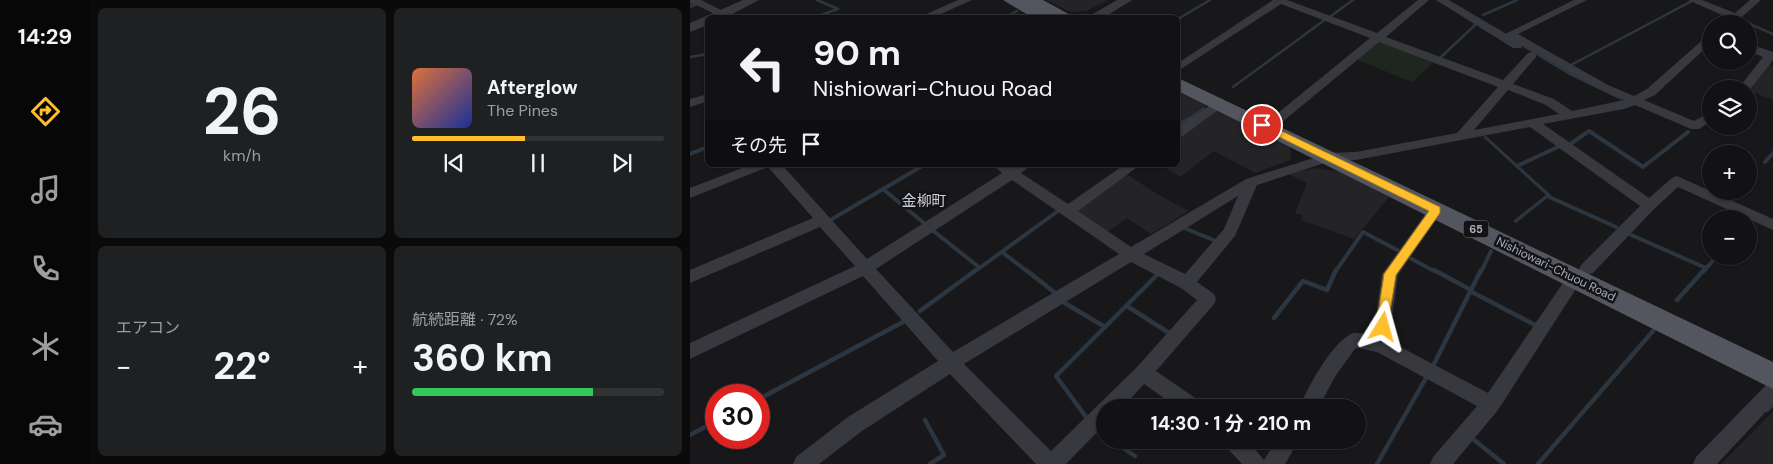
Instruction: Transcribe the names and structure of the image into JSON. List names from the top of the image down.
{
  "streets": {
    "main road": ["65", "Nishiowari-Chuou Road"]
  },
  "districts": ["金柳町"],
  "page": {
    "tabs": "14:29",
    "tile": [
      ["26", "km/h"],
      "エアコン",
      ["航続距離 · 72%", "360 km"]
    ],
    "map_buttons": ["+", "−"],
    "turn": ["90 m", "Nishiowari-Chuou Road"],
    "song": ["Afterglow", "The Pines"],
    "then": "その先",
    "heat": ["−", "22°", "+"],
    "limit": "30",
    "trip": "14:30 · 1 分 · 210 m"
  }
}
